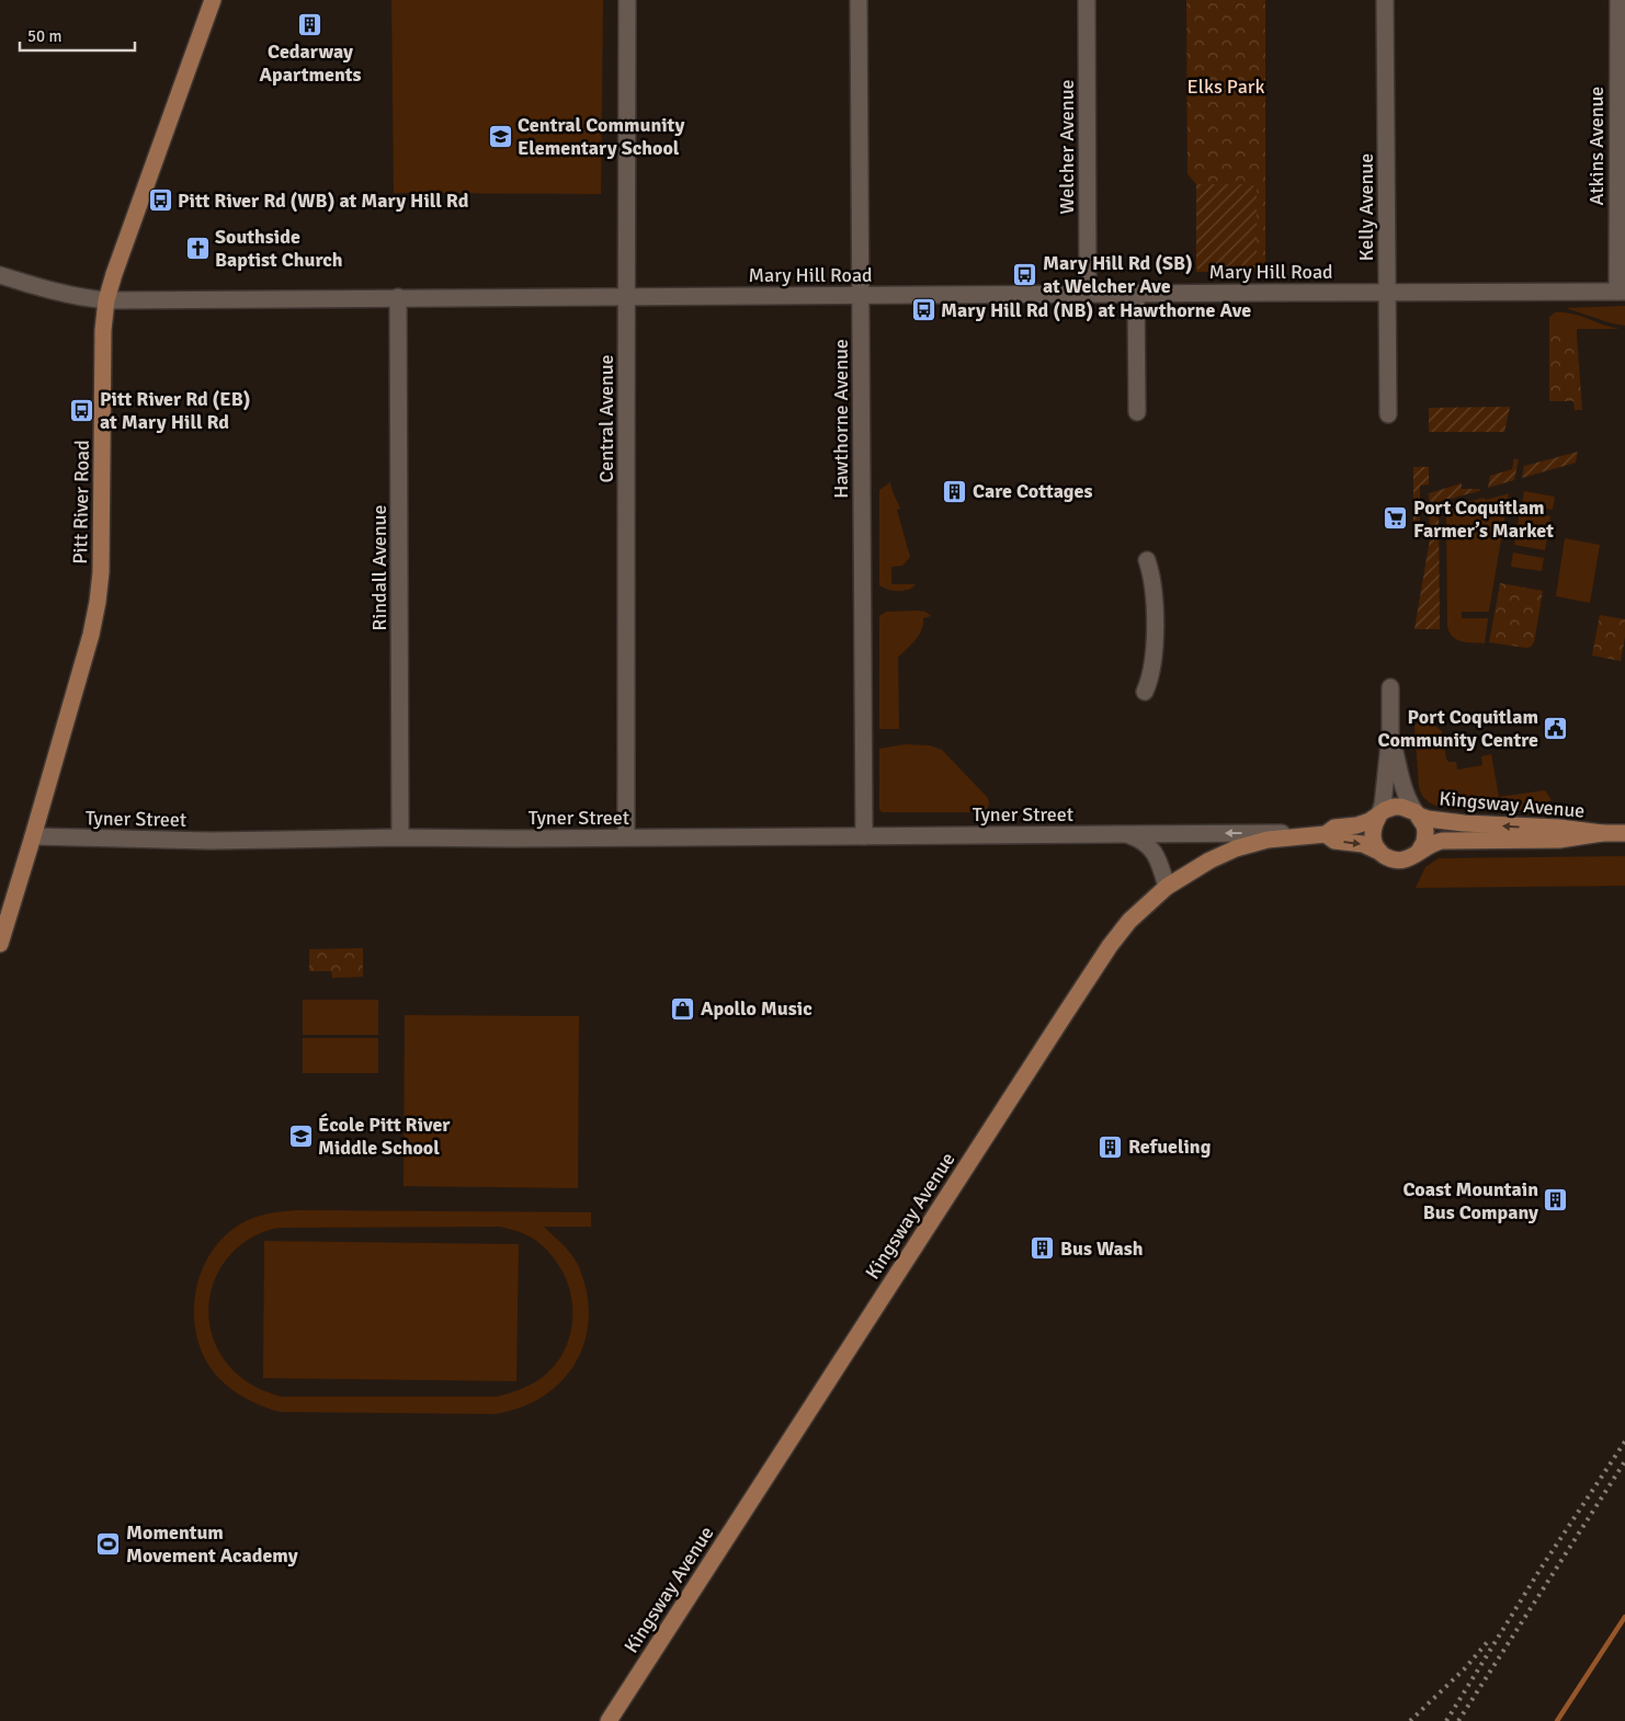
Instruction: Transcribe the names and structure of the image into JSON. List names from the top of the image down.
{
  "streets": {
    "main road": ["Pitt River Road", "Kingsway Avenue"],
    "street": [
      "Atkins Avenue",
      "Welcher Avenue",
      "Kelly Avenue",
      "Mary Hill Road",
      "Central Avenue",
      "Hawthorne Avenue",
      "Rindall Avenue",
      "Tyner Street"
    ]
  },
  "crossings": [
    ["Atkins Avenue", "Mary Hill Road"],
    ["Welcher Avenue", "Mary Hill Road"],
    ["Kelly Avenue", "Mary Hill Road"],
    ["Mary Hill Road", "Central Avenue"],
    ["Mary Hill Road", "Hawthorne Avenue"],
    ["Mary Hill Road", "Pitt River Road"],
    ["Mary Hill Road", "Rindall Avenue"],
    ["Central Avenue", "Tyner Street"],
    ["Hawthorne Avenue", "Tyner Street"],
    ["Pitt River Road", "Tyner Street"],
    ["Rindall Avenue", "Tyner Street"],
    ["Kingsway Avenue", "Tyner Street"]
  ],
  "parks": ["Elks Park"],
  "places": {
    "building": [
      "Cedarway Apartments",
      "Care Cottages",
      "Refueling",
      "Coast Mountain Bus Company",
      "Bus Wash"
    ],
    "school or university": ["Central Community Elementary School", "École Pitt River Middle School"],
    "bus stop": [
      "Pitt River Rd (WB) at Mary Hill Rd",
      "Mary Hill Rd (SB) at Welcher Ave",
      "Mary Hill Rd (NB) at Hawthorne Ave",
      "Pitt River Rd (EB) at Mary Hill Rd"
    ],
    "church": ["Southside Baptist Church"],
    "supermarket": ["Port Coquitlam Farmer’s Market"],
    "public building": ["Port Coquitlam Community Centre"],
    "shop": ["Apollo Music"],
    "sports": ["Momentum Movement Academy"]
  },
  "scale_bar": "50 m"
}
